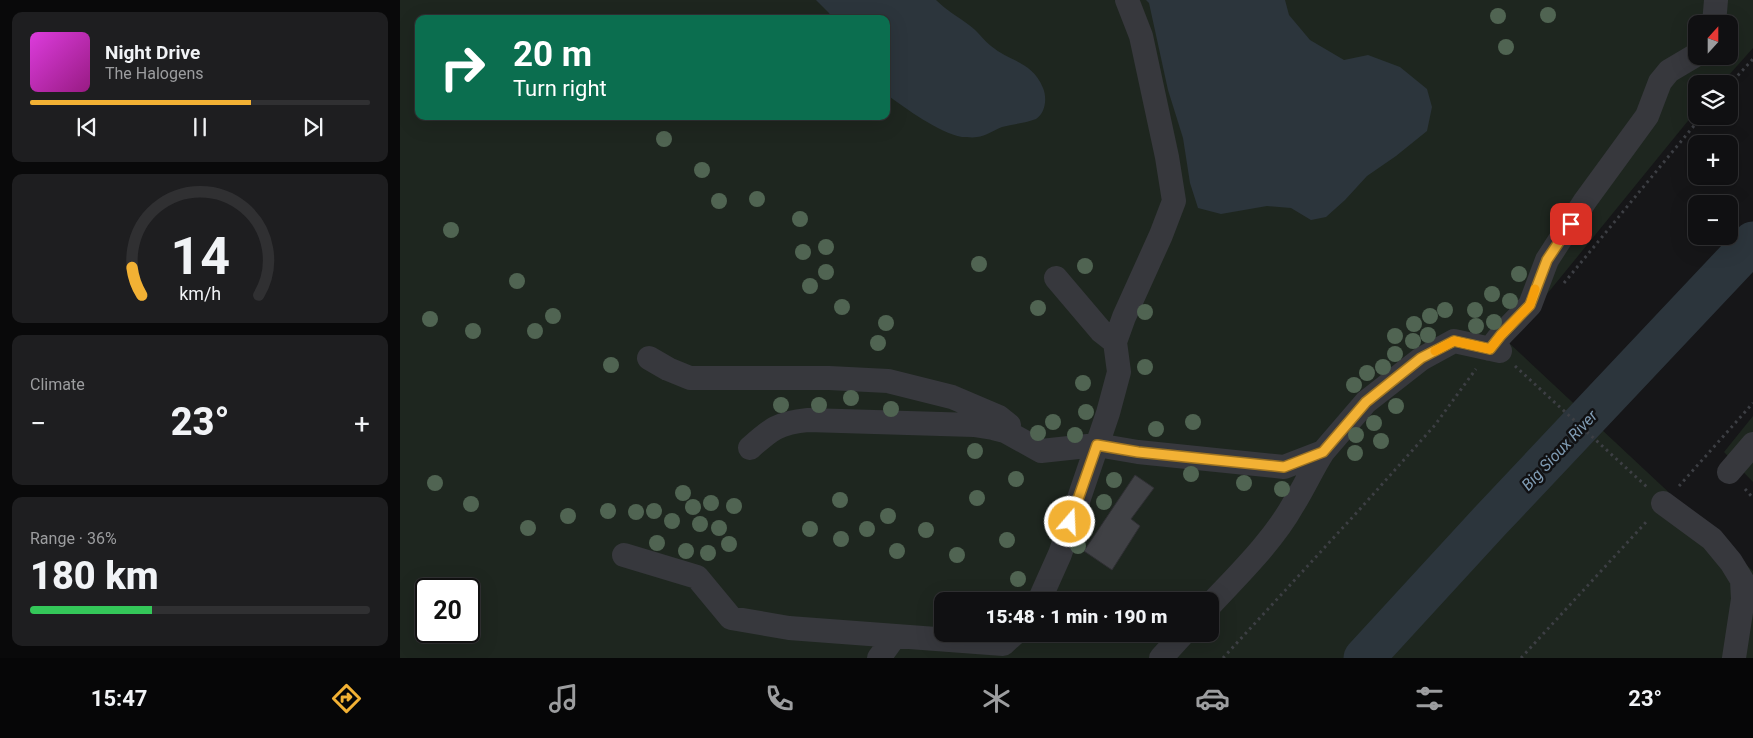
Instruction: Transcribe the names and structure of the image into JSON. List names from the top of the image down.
{
  "water": ["Big Sioux River"],
  "north": "top",
  "page": {
    "map_buttons": ["+", "−"],
    "turn": ["20 m", "Turn right"],
    "song": ["Night Drive", "The Halogens"],
    "tile": [
      "Climate",
      ["Range · 36%", "180 km"]
    ],
    "heat": ["−", "23°", "+"],
    "limit": "20",
    "trip": "15:48 · 1 min · 190 m",
    "tabs": ["15:47", "23°"],
    "gauge": ["14", "km/h"]
  }
}
